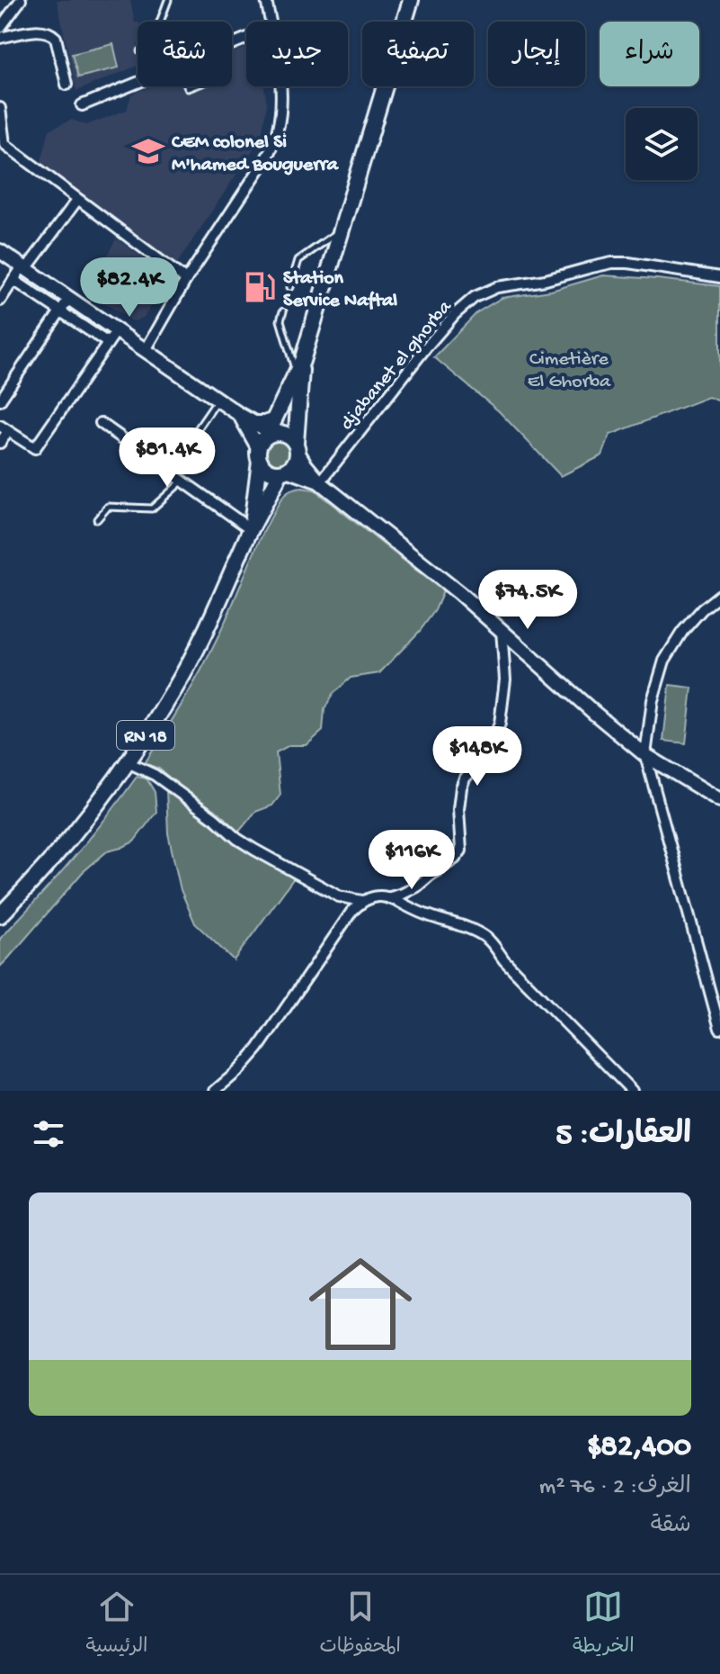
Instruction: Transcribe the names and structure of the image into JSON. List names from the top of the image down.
{
  "streets": {
    "main road": ["RN 18"],
    "street": ["djabanet el ghorba"]
  },
  "parks": ["Cimetière El Ghorba"],
  "places": {
    "school or university": ["CEM colonel Si M'hamed Bouguerra"],
    "fuel station": ["Station Service Naftal"]
  },
  "page": {
    "chip": [
      "شراء",
      "إيجار",
      "تصفية",
      "جديد",
      "شقة"
    ],
    "price": [
      "$82.4K",
      "$81.4K",
      "$74.5K",
      "$148K",
      "$116K"
    ],
    "heading": "العقارات: 5",
    "list": [
      {
        "name": "$82,400",
        "note": "الغرف: 2 · 76 m² · شقة"
      }
    ],
    "tabs": ["الخريطة", "المحفوظات", "الرئيسية"]
  }
}
